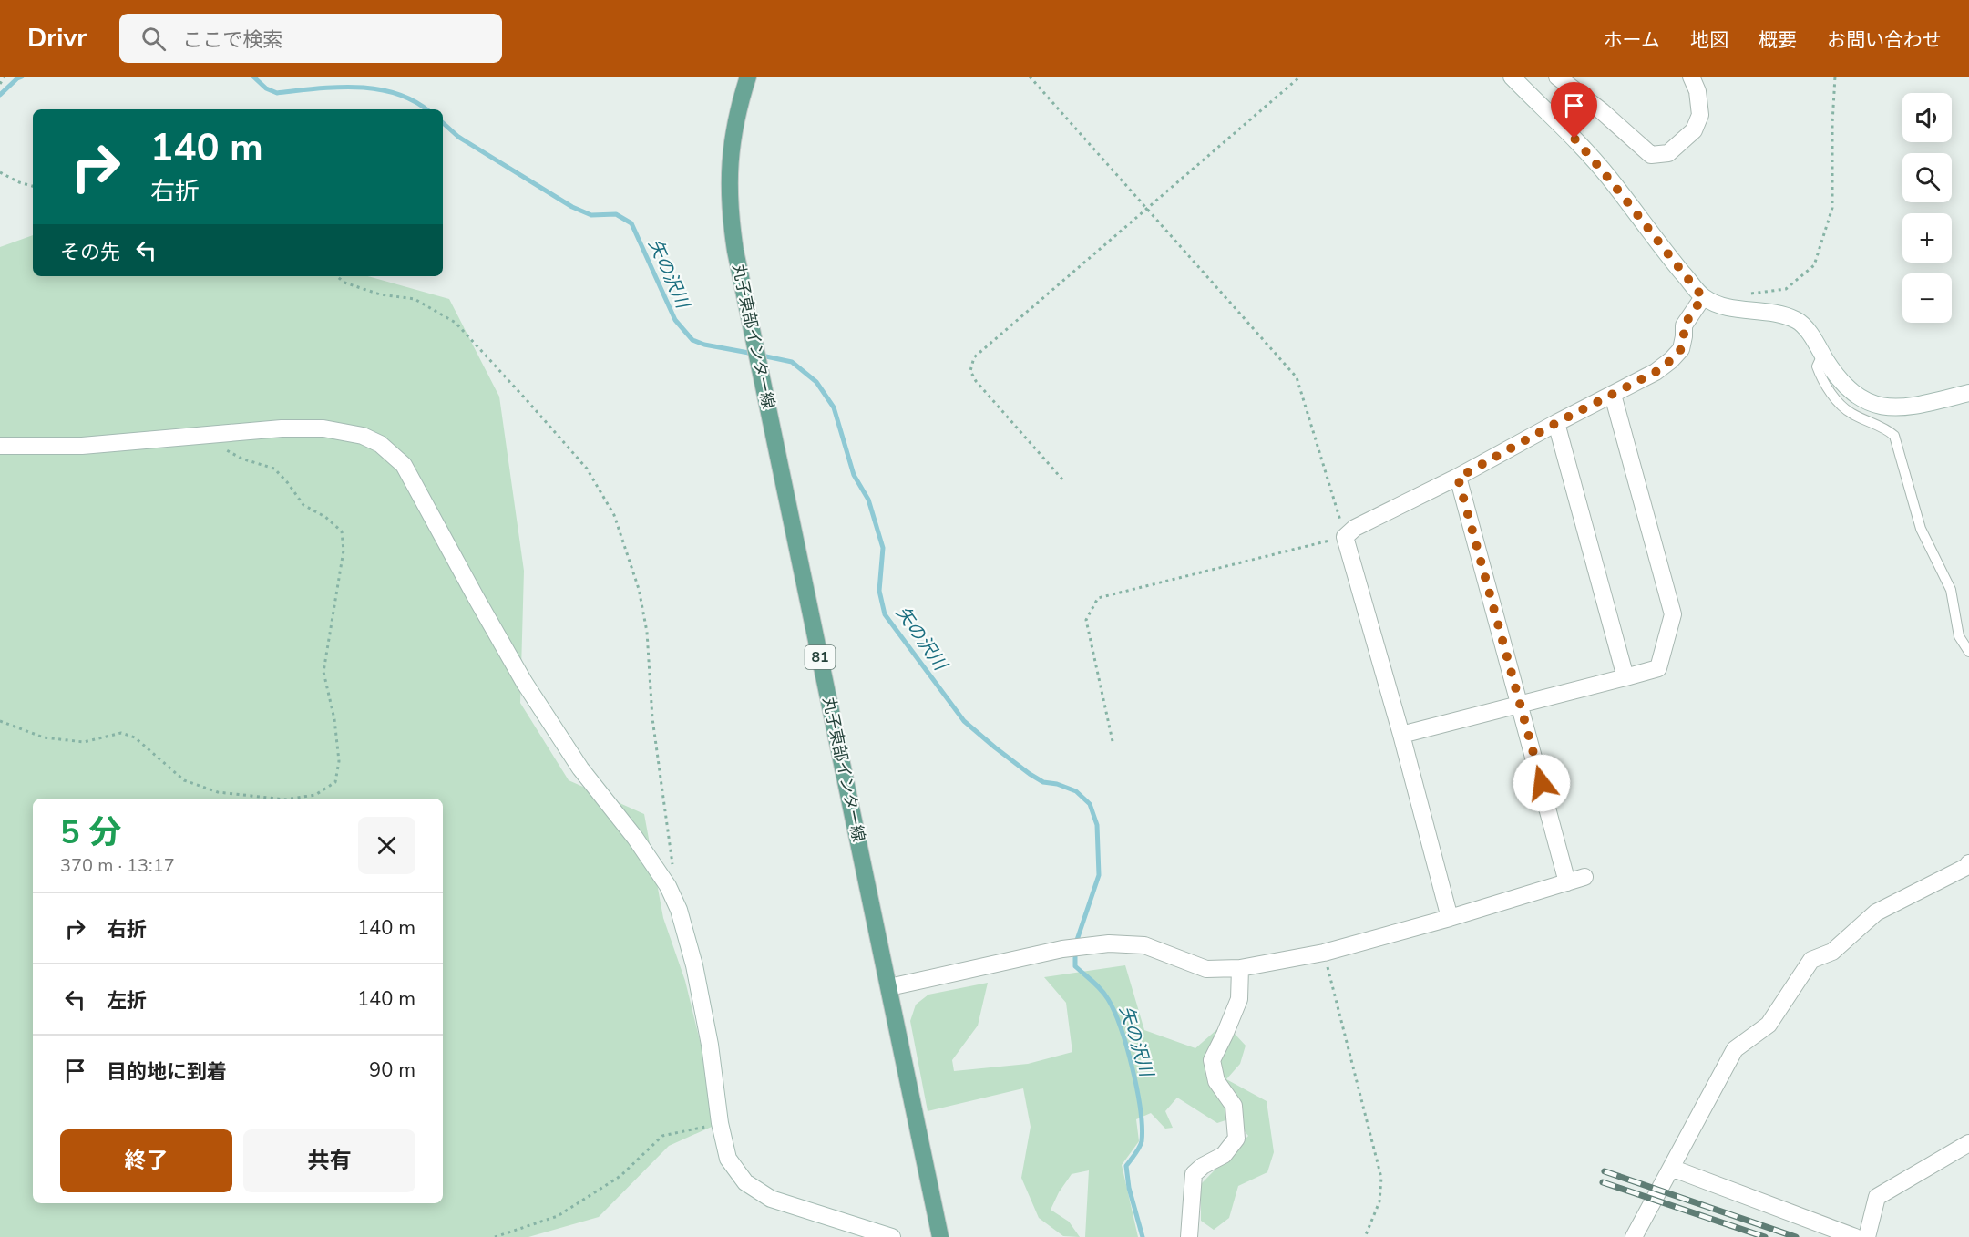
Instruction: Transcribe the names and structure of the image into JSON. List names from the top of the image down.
{
  "streets": {
    "main road": ["丸子東部インター線", "81"]
  },
  "water": ["矢の沢川"],
  "page": {
    "header": "Drivr",
    "search": "ここで検索",
    "nav": [
      "ホーム",
      "地図",
      "概要",
      "お問い合わせ"
    ],
    "map_buttons": ["+", "−"],
    "turn": ["140 m", "右折"],
    "then": "その先",
    "heading": ["5 分", "370 m · 13:17"],
    "list": [
      {
        "name": "右折",
        "value": "140 m"
      },
      {
        "name": "左折",
        "value": "140 m"
      },
      {
        "name": "目的地に到着",
        "value": "90 m"
      }
    ],
    "buttons": ["終了", "共有"]
  }
}
